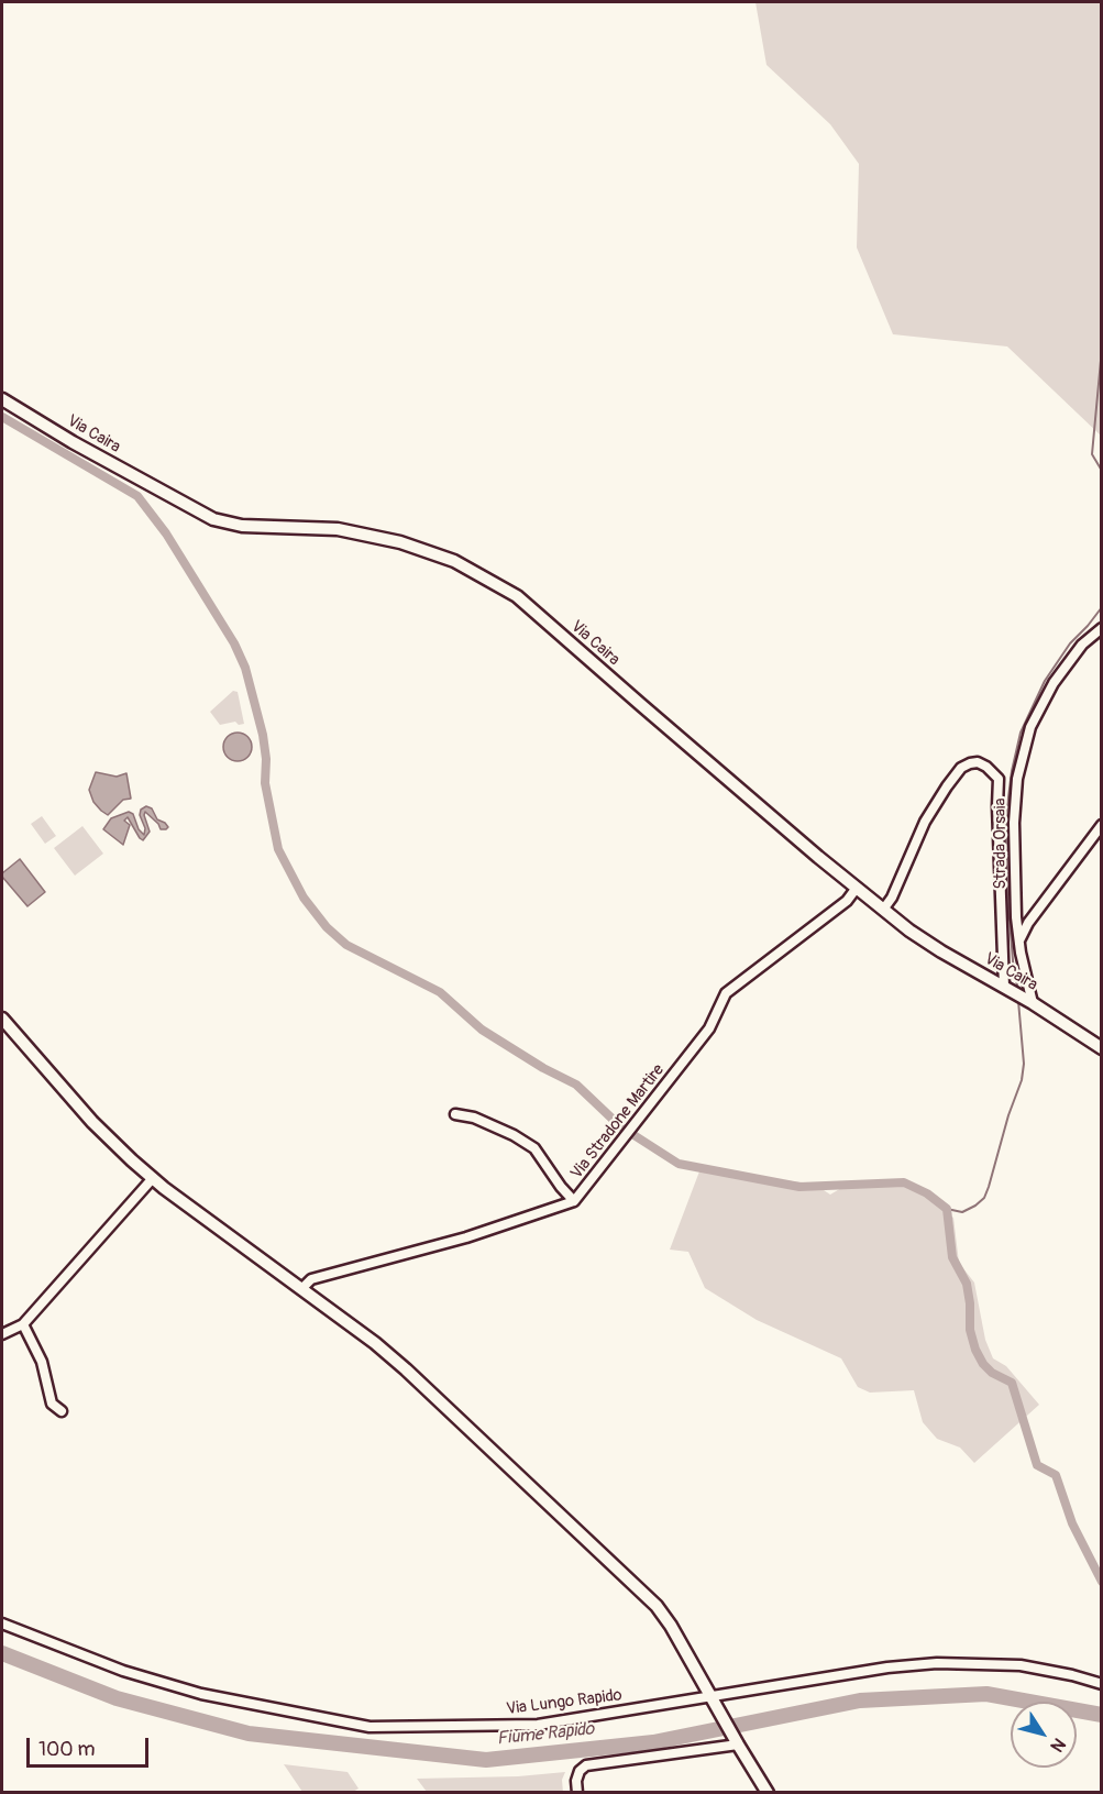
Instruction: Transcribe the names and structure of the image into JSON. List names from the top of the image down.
{
  "streets": {
    "street": [
      "Via Caira",
      "Strada Orsaia",
      "Via Stradone Martire",
      "Via Lungo Rapido"
    ]
  },
  "crossings": [
    ["Via Caira", "Strada Orsaia"],
    ["Via Caira", "Via Stradone Martire"]
  ],
  "water": ["Fiume Rapido"],
  "scale_bar": "100 m",
  "north": "bottom right"
}
